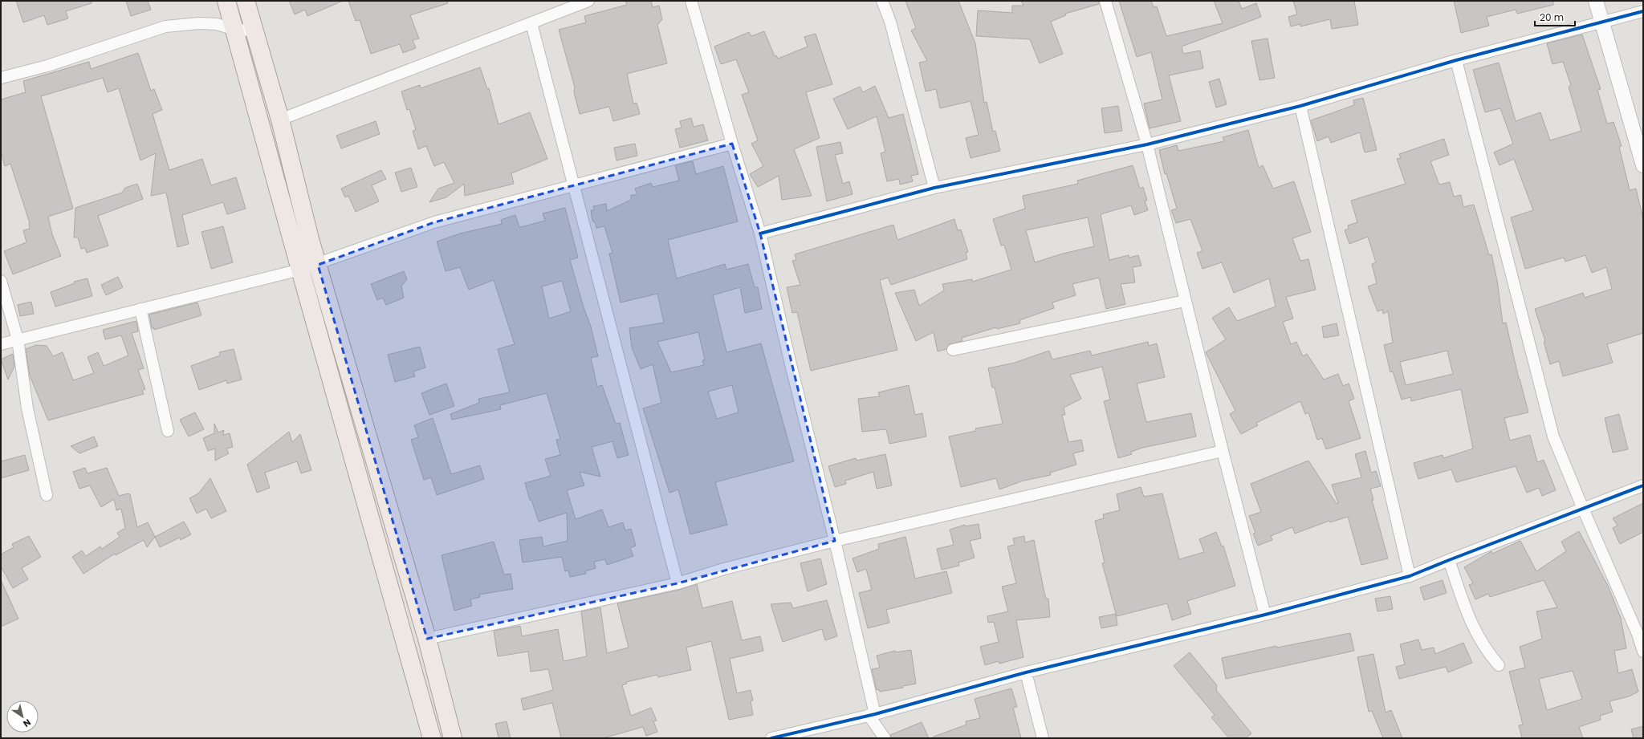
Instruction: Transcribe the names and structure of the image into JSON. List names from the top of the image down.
{
  "scale_bar": "20 m",
  "north": "bottom right"
}
